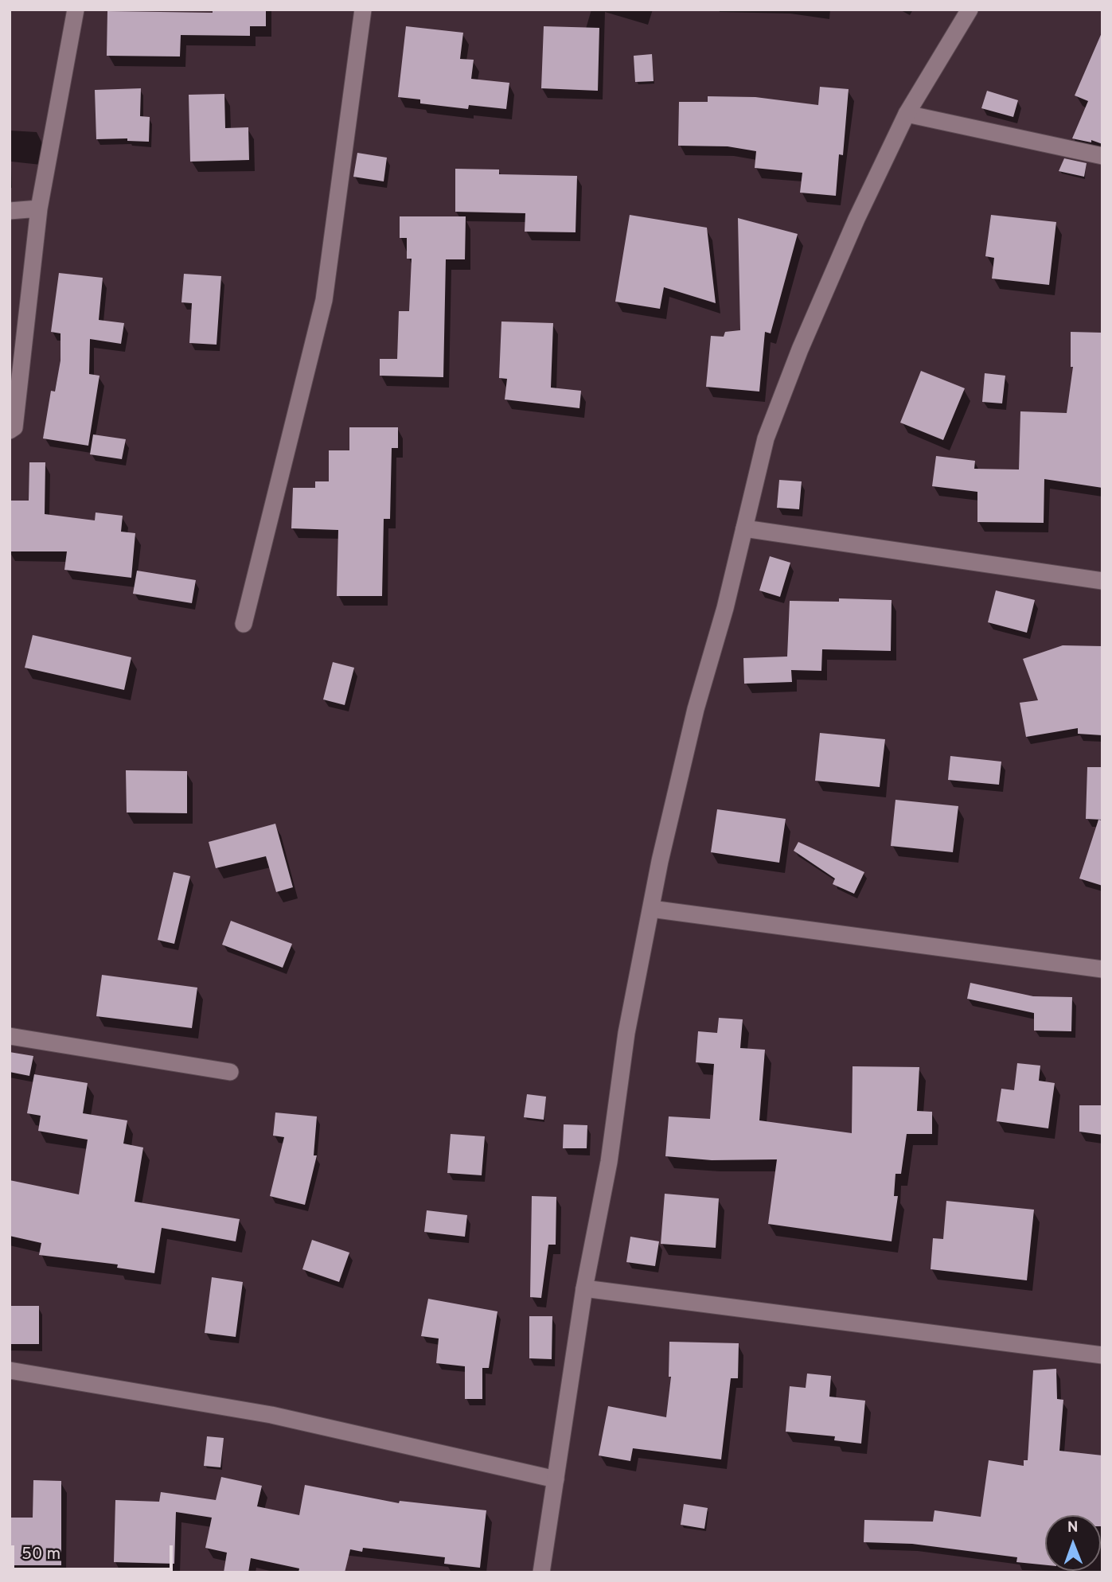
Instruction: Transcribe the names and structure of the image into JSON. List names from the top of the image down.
{
  "scale_bar": "50 m",
  "north": "top"
}
